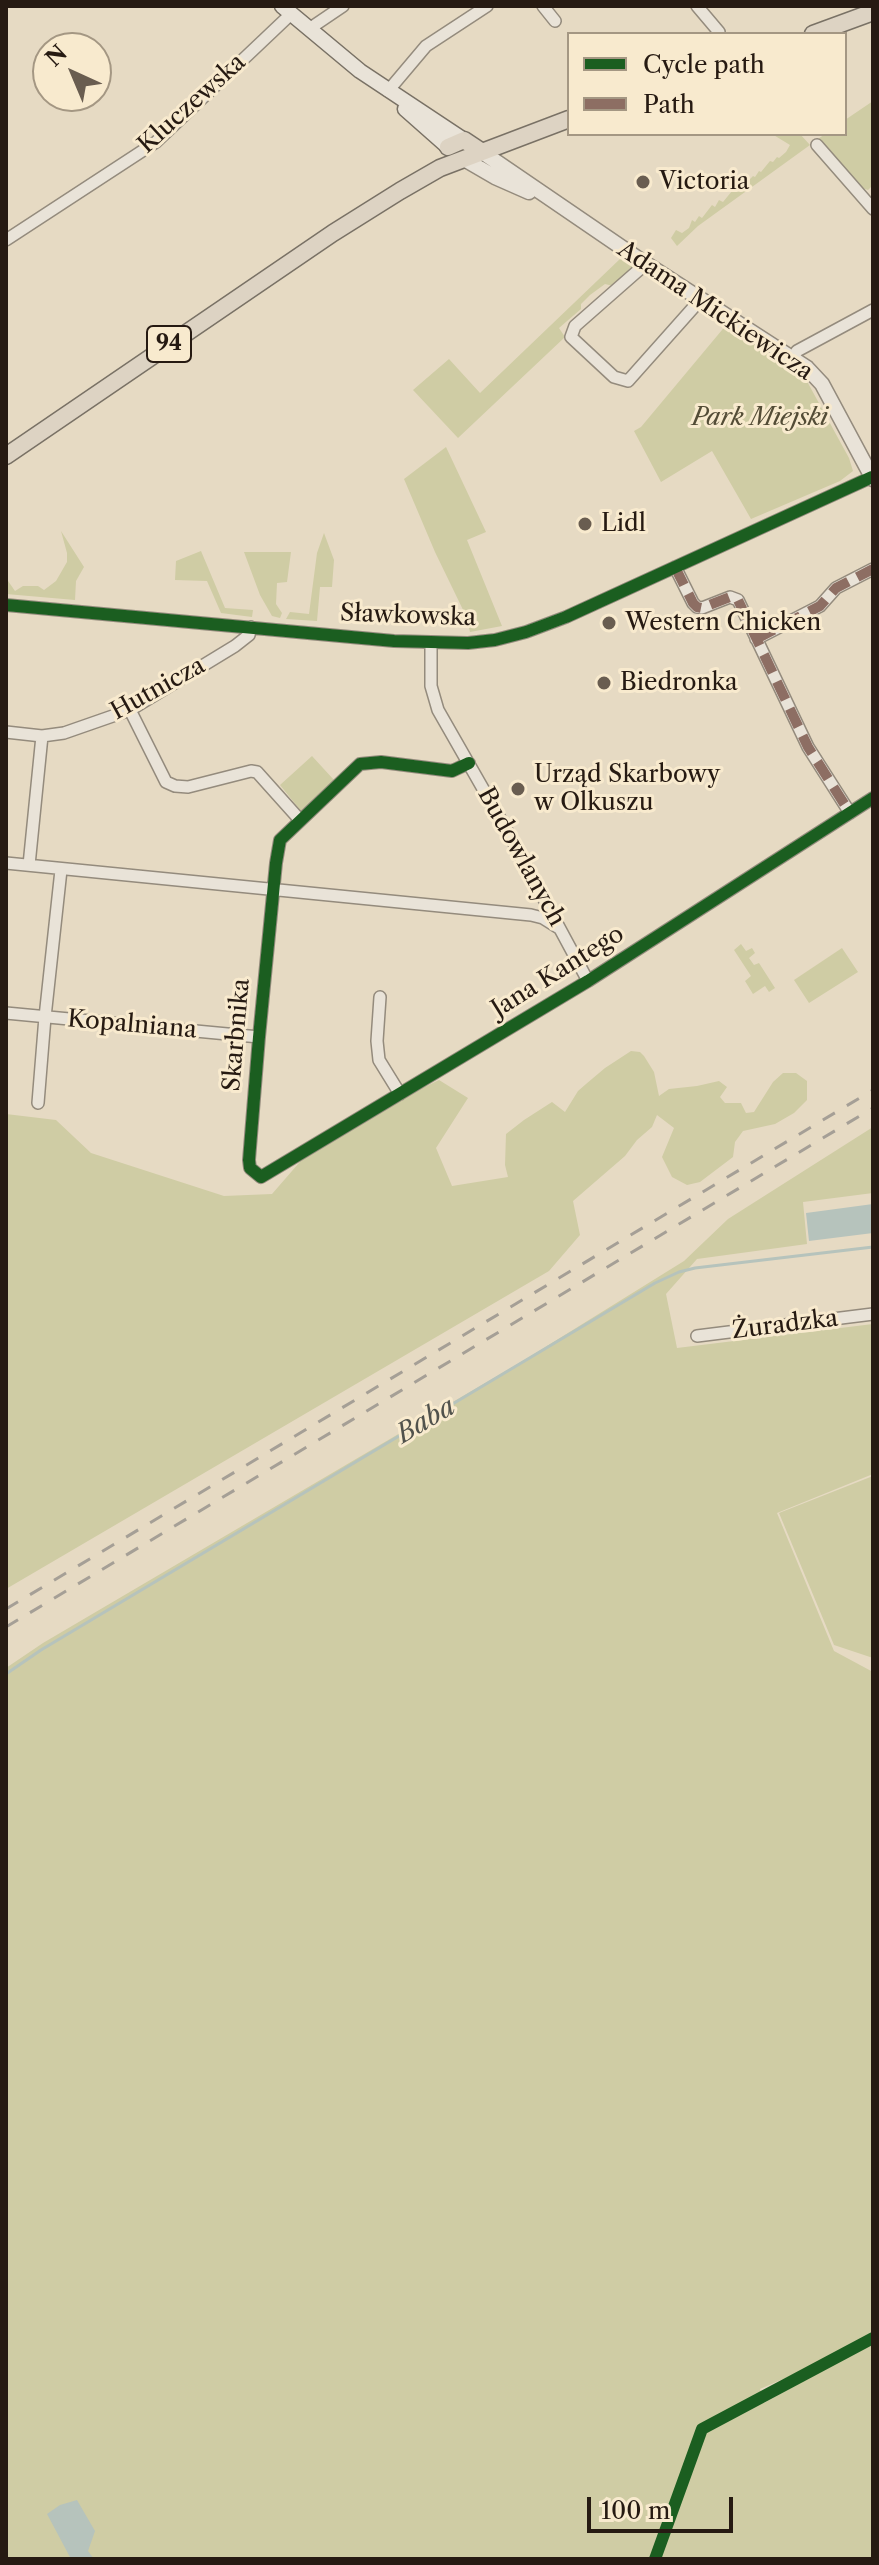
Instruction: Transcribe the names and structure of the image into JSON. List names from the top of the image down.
{
  "streets": {
    "main road": ["94"],
    "street": [
      "Kluczewska",
      "Adama Mickiewicza",
      "Sławkowska",
      "Hutnicza",
      "Budowlanych",
      "Jana Kantego",
      "Kopalniana",
      "Skarbnika",
      "Żuradzka"
    ]
  },
  "crossings": [
    ["Adama Mickiewicza", "94"],
    ["Adama Mickiewicza", "Sławkowska"],
    ["Sławkowska", "Hutnicza"],
    ["Sławkowska", "Budowlanych"],
    ["Budowlanych", "Jana Kantego"],
    ["Budowlanych", "Skarbnika"],
    ["Jana Kantego", "Skarbnika"],
    ["Kopalniana", "Skarbnika"]
  ],
  "water": ["Baba"],
  "parks": ["Park Miejski"],
  "places": [
    "Victoria",
    "Lidl",
    "Western Chicken",
    "Biedronka",
    "Urząd Skarbowy w Olkuszu"
  ],
  "legend": ["Cycle path", "Path"],
  "scale_bar": "100 m",
  "north": "top left"
}
